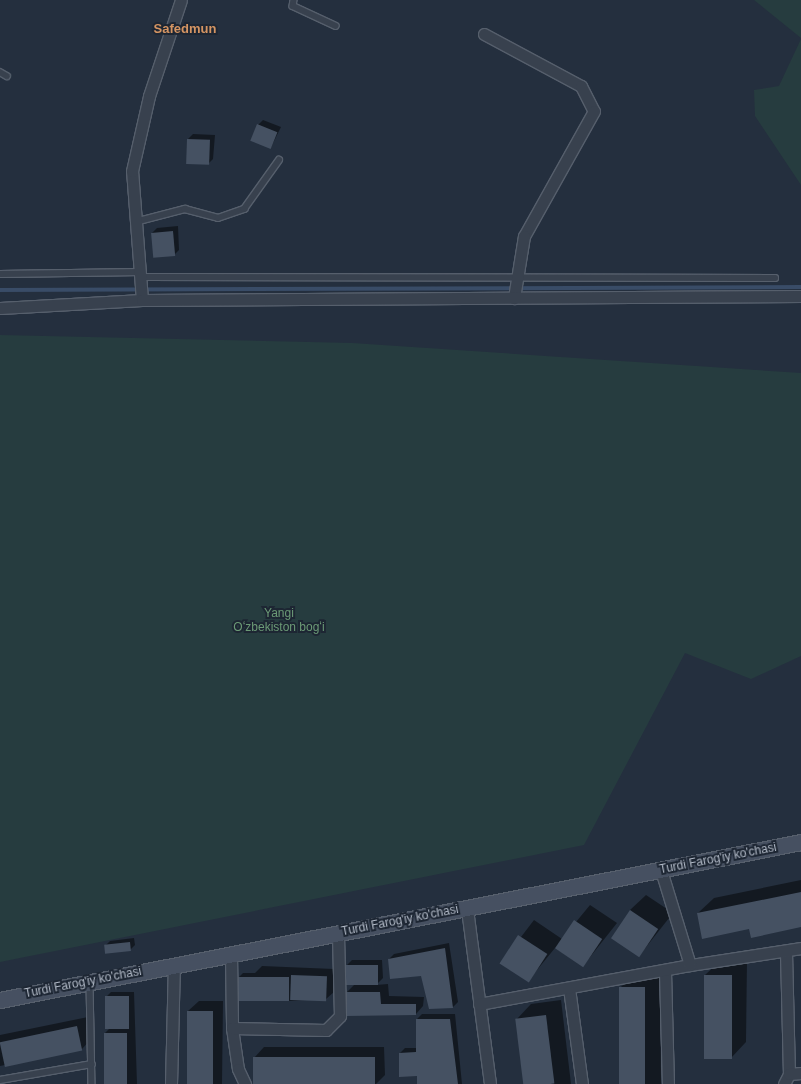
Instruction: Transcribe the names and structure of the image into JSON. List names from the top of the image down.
{
  "streets": {
    "main road": ["Turdi Farog'iy ko'chasi"]
  },
  "districts": ["Safedmun"],
  "parks": ["Yangi Oʻzbekiston bogʻi"]
}
